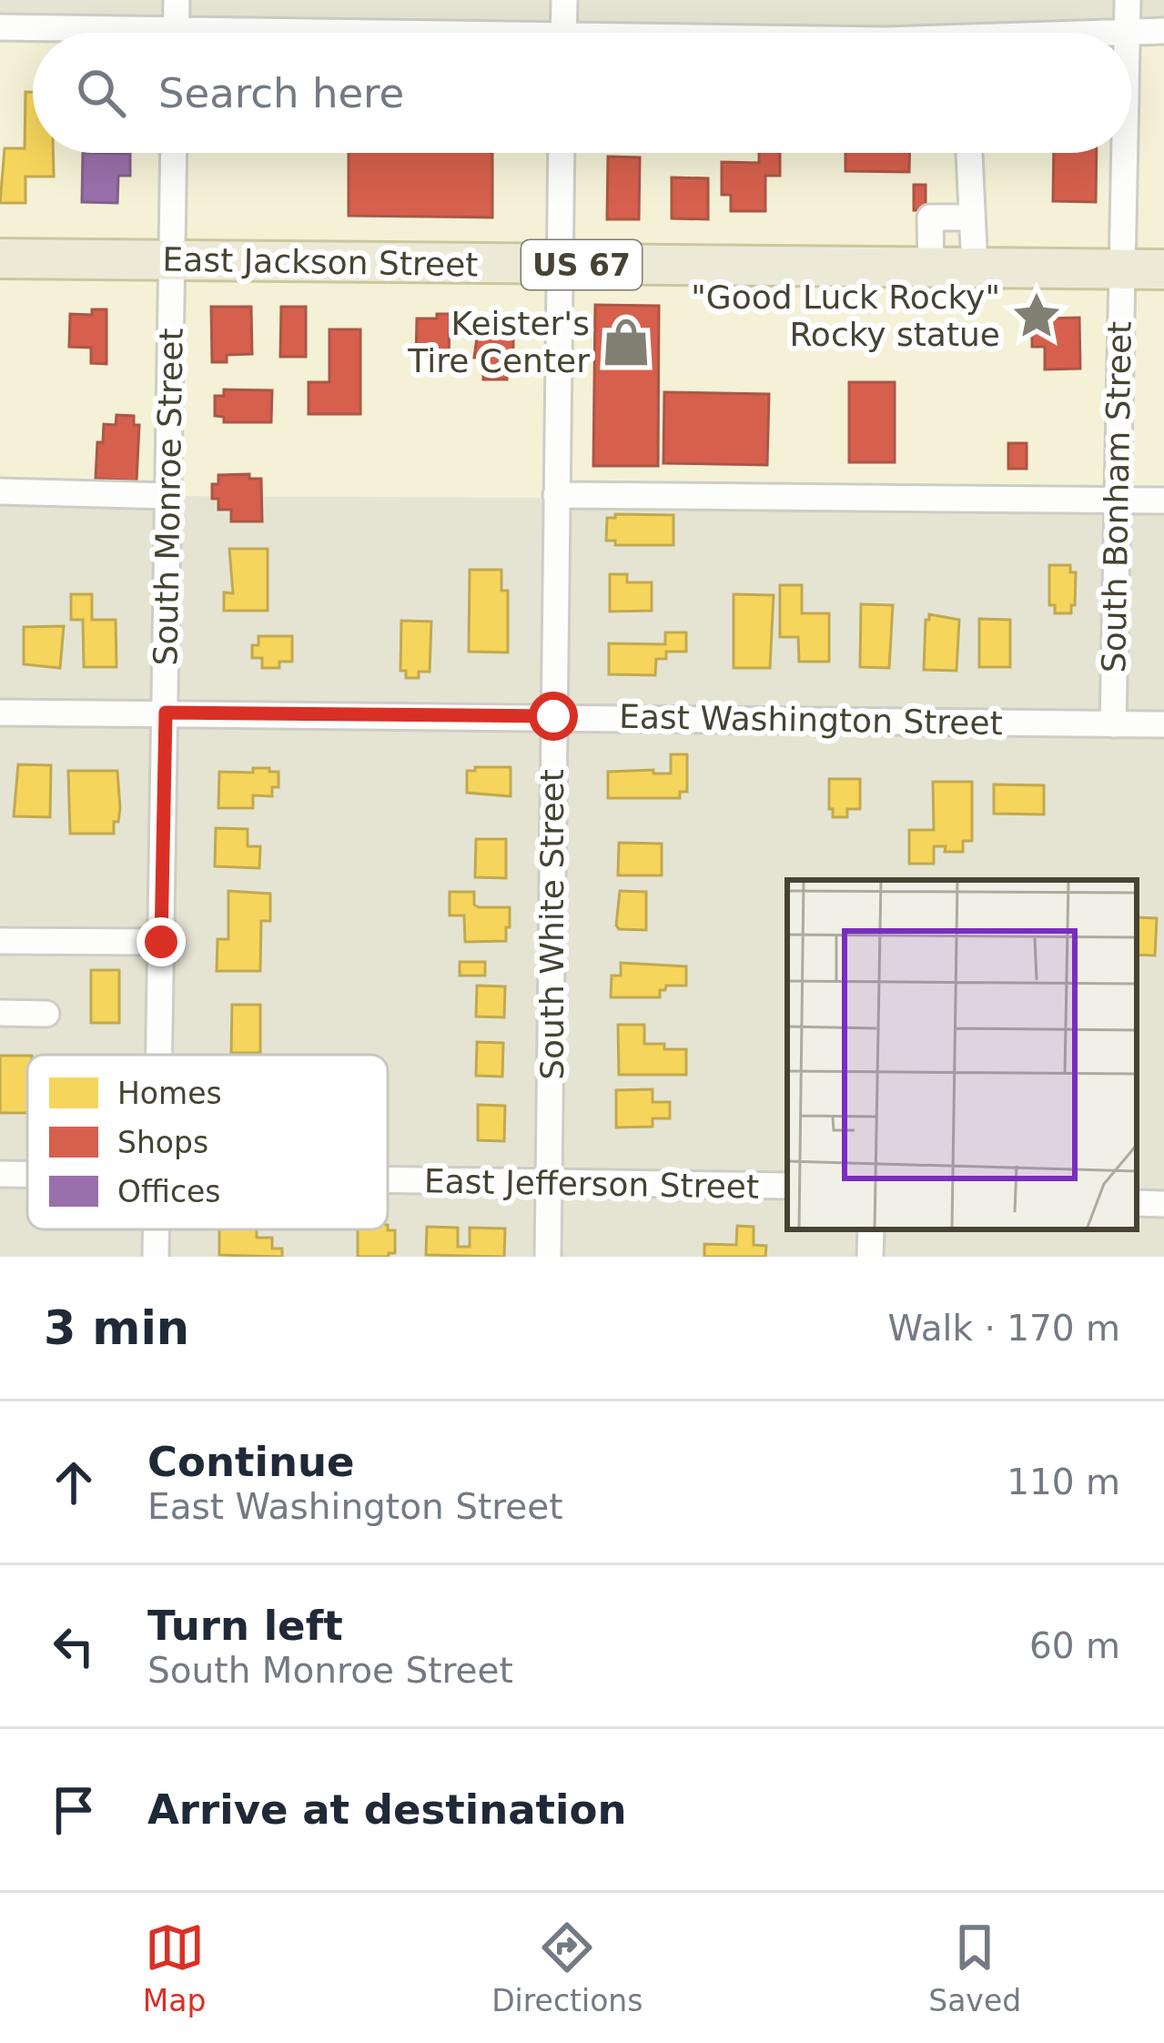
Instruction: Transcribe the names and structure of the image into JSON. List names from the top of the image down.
{
  "streets": {
    "highway": ["East Jackson Street", "US 67"],
    "street": [
      "South Monroe Street",
      "South Bonham Street",
      "East Washington Street",
      "South White Street",
      "East Jefferson Street"
    ]
  },
  "crossings": [
    ["East Jackson Street", "South Monroe Street"],
    ["East Jackson Street", "South Bonham Street"],
    ["East Jackson Street", "South White Street"],
    ["South Monroe Street", "East Washington Street"],
    ["South Bonham Street", "East Washington Street"],
    ["East Washington Street", "South White Street"],
    ["South White Street", "East Jefferson Street"]
  ],
  "places": {
    "place": ["\"Good Luck Rocky\" Rocky statue"],
    "shop": ["Keister's Tire Center"]
  },
  "legend": ["Homes", "Shops", "Offices"],
  "page": {
    "search": "Search here",
    "heading": ["3 min", "Walk · 170 m"],
    "list": [
      ["Continue", "East Washington Street", "110 m"],
      ["Turn left", "South Monroe Street", "60 m"],
      "Arrive at destination"
    ],
    "nav": ["Map", "Directions", "Saved"]
  }
}
